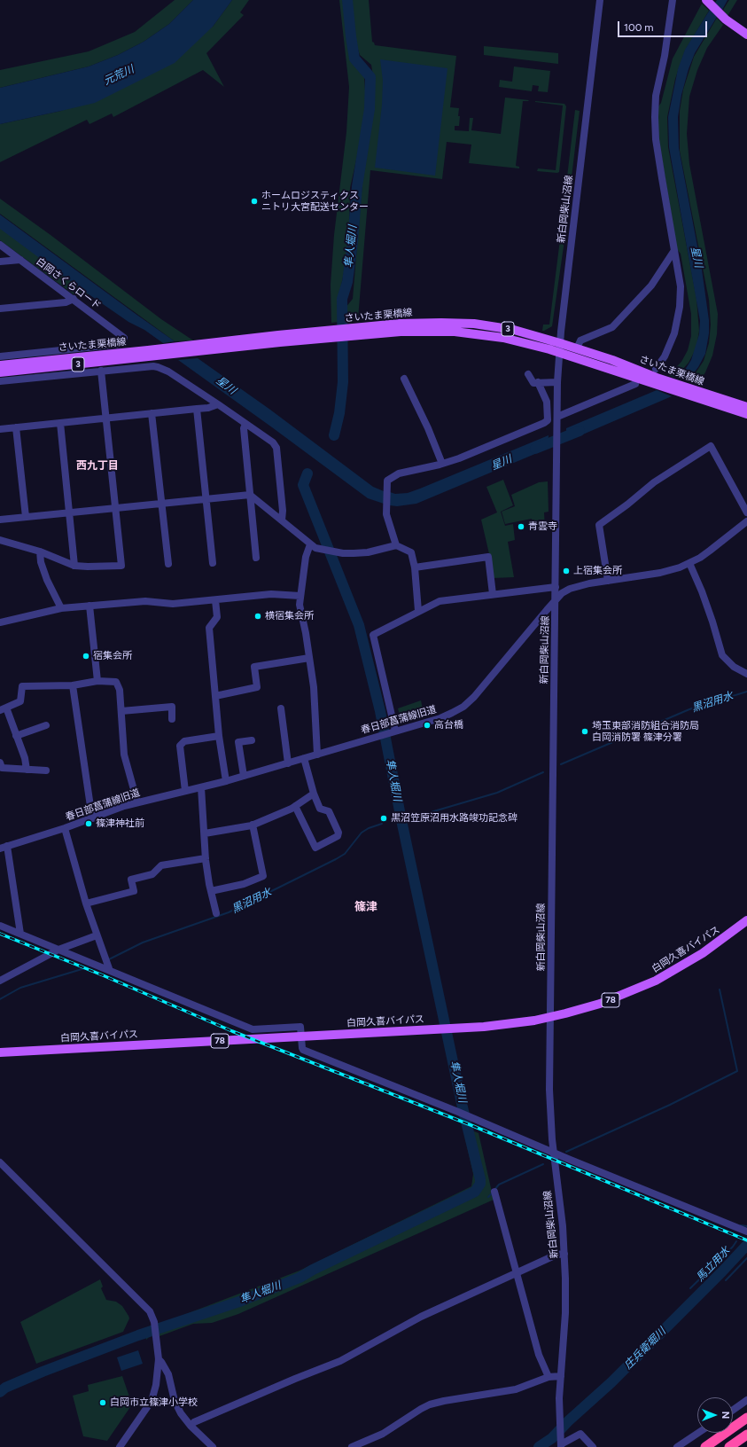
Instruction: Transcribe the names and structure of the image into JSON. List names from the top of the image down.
{
  "streets": {
    "main road": [
      "さいたま栗橋線",
      "3",
      "白岡久喜バイパス",
      "78"
    ],
    "street": ["新白岡柴山沼線", "白岡さくらロード", "春日部菖蒲線旧道"]
  },
  "crossings": [
    ["新白岡柴山沼線", "さいたま栗橋線"],
    ["新白岡柴山沼線", "春日部菖蒲線旧道"],
    ["新白岡柴山沼線", "白岡久喜バイパス"]
  ],
  "districts": ["西九丁目", "篠津"],
  "water": [
    "元荒川",
    "隼人堀川",
    "星川",
    "黒沼用水",
    "馬立用水",
    "庄兵衛堀川"
  ],
  "places": [
    "ホームロジスティクス ニトリ大宮配送センター",
    "青雲寺",
    "上宿集会所",
    "横宿集会所",
    "宿集会所",
    "高台橋",
    "埼玉東部消防組合消防局 白岡消防署 篠津分署",
    "黒沼笠原沼用水路竣功記念碑",
    "篠津神社前",
    "白岡市立篠津小学校"
  ],
  "scale_bar": "100 m",
  "north": "right"
}
